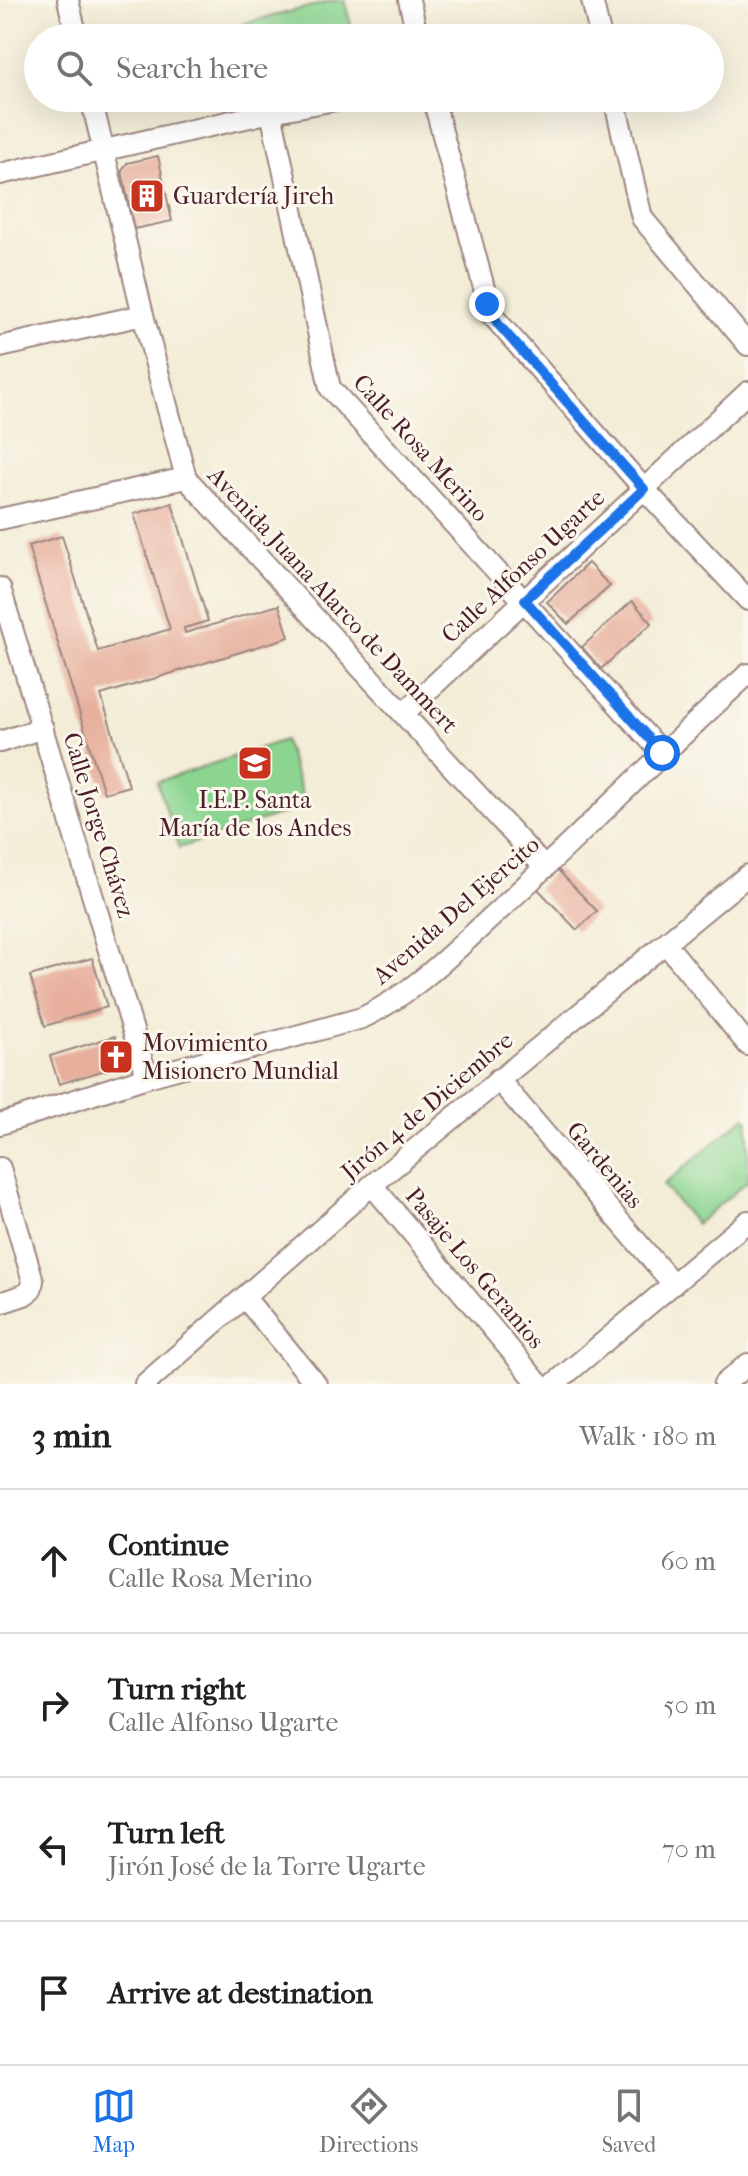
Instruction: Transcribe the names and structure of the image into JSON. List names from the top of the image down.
{
  "streets": {
    "street": [
      "Calle Rosa Merino",
      "Calle Alfonso Ugarte",
      "Avenida Juana Alarco de Dammert",
      "Calle Jorge Chávez",
      "Avenida Del Ejercito",
      "Jirón 4 de Diciembre",
      "Gardenias",
      "Pasaje Los Geranios"
    ]
  },
  "crossings": [
    ["Calle Rosa Merino", "Calle Alfonso Ugarte"],
    ["Calle Rosa Merino", "Avenida Del Ejercito"],
    ["Calle Alfonso Ugarte", "Avenida Juana Alarco de Dammert"],
    ["Avenida Juana Alarco de Dammert", "Avenida Del Ejercito"],
    ["Calle Jorge Chávez", "Avenida Del Ejercito"],
    ["Jirón 4 de Diciembre", "Gardenias"],
    ["Jirón 4 de Diciembre", "Pasaje Los Geranios"]
  ],
  "places": {
    "building": ["Guardería Jireh"],
    "school or university": ["I.E.P. Santa María de los Andes"],
    "church": ["Movimiento Misionero Mundial"]
  },
  "page": {
    "search": "Search here",
    "heading": ["3 min", "Walk · 180 m"],
    "list": [
      ["Continue", "Calle Rosa Merino", "60 m"],
      ["Turn right", "Calle Alfonso Ugarte", "50 m"],
      ["Turn left", "Jirón José de la Torre Ugarte", "70 m"],
      "Arrive at destination"
    ],
    "nav": ["Map", "Directions", "Saved"]
  }
}
